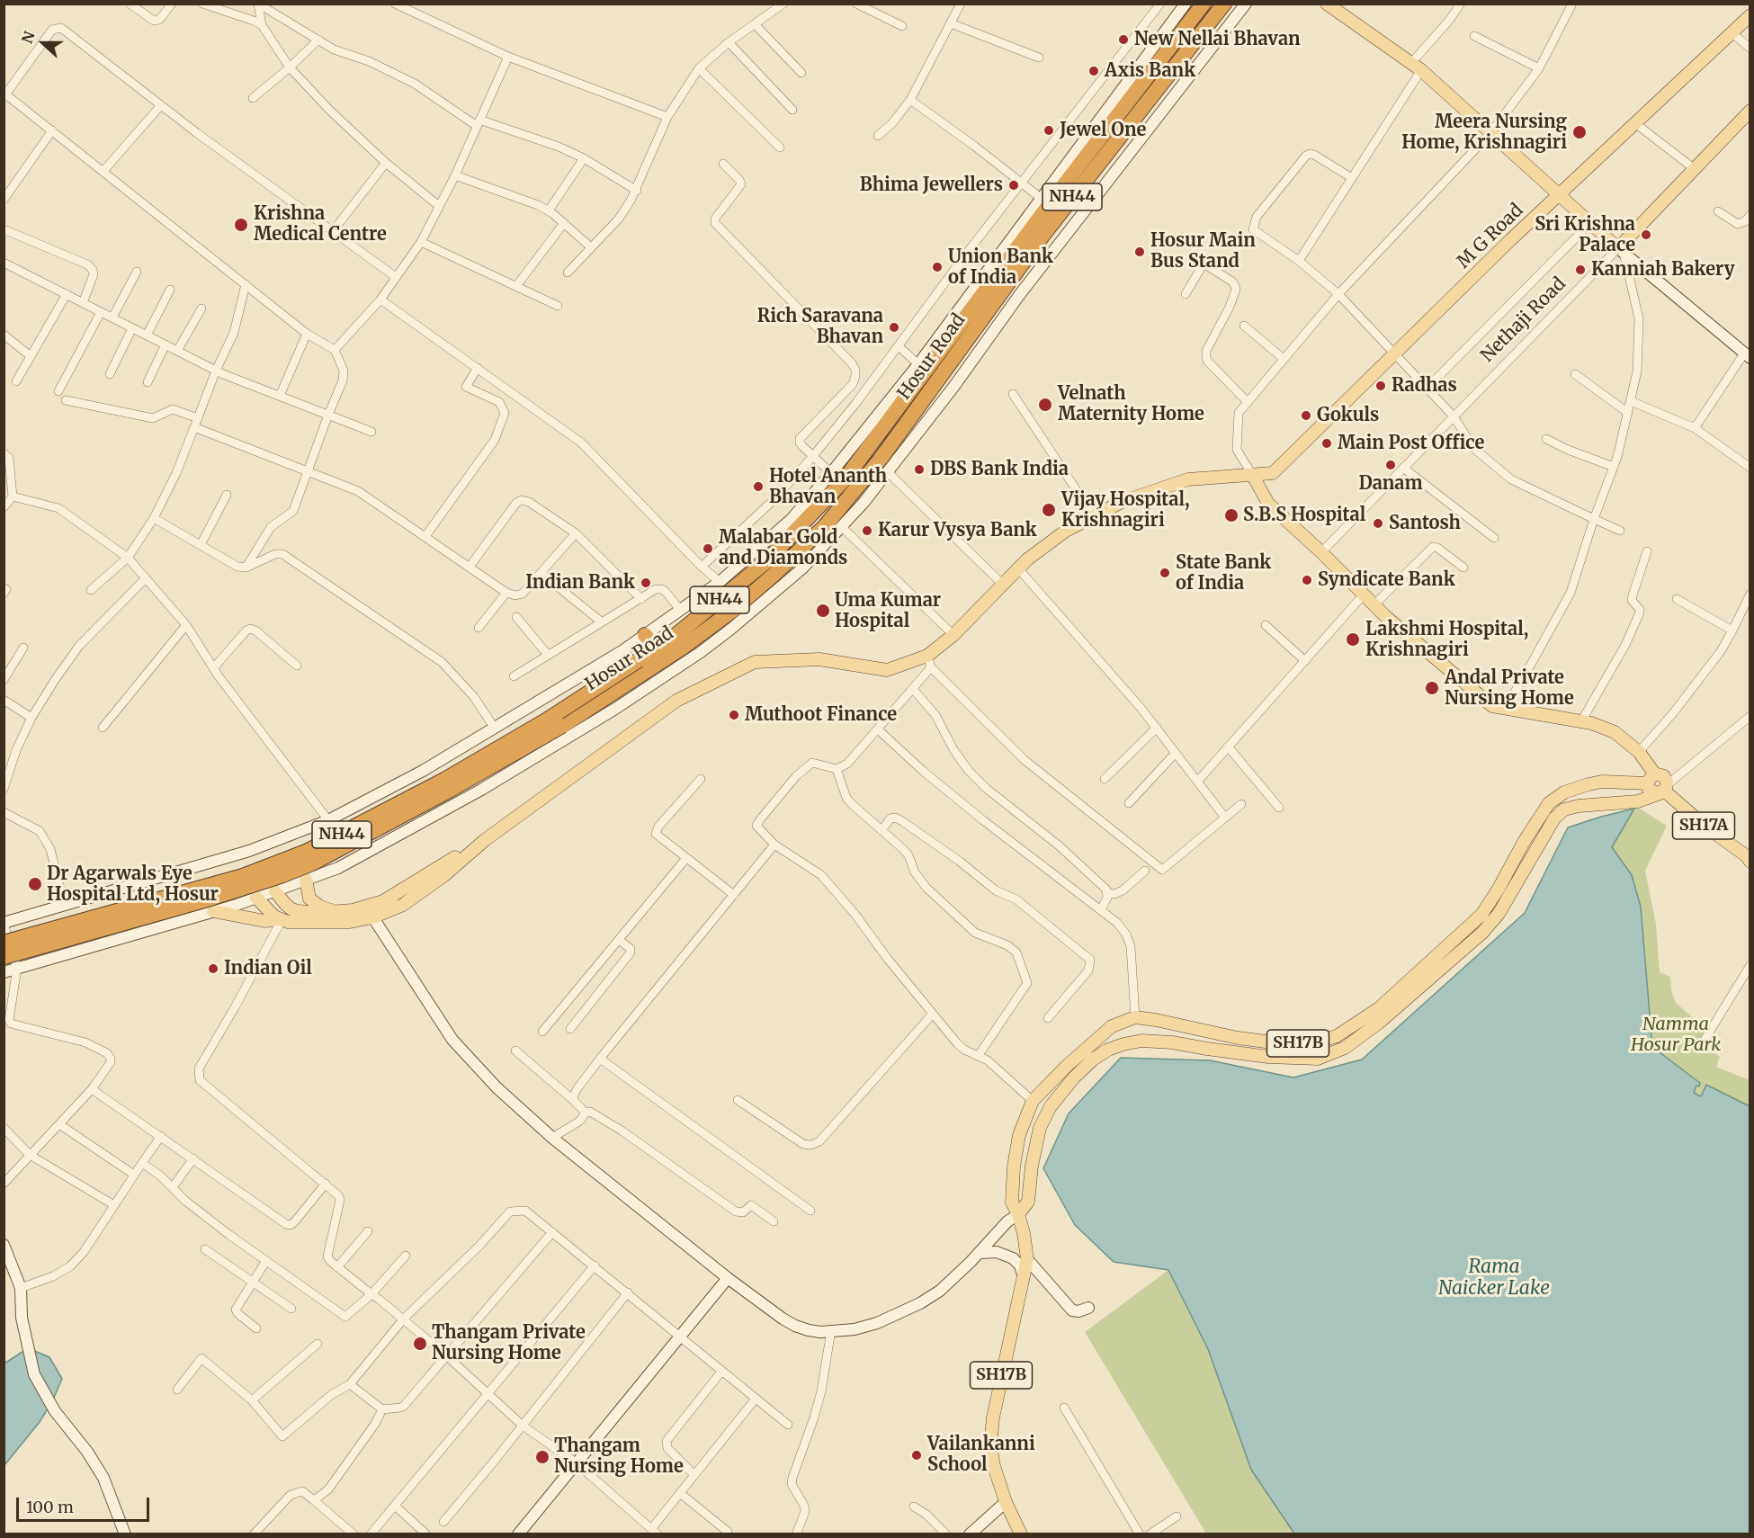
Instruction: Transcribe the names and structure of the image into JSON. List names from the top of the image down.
{
  "streets": {
    "highway": ["NH44", "Hosur Road"],
    "main road": [
      "M G Road",
      "Nethaji Road",
      "SH17A",
      "SH17B"
    ]
  },
  "crossings": [
    ["M G Road", "SH17A"],
    ["Nethaji Road", "SH17A"],
    ["SH17A", "SH17B"]
  ],
  "water": ["Rama Naicker Lake"],
  "parks": ["Namma Hosur Park"],
  "places": [
    "New Nellai Bhavan",
    "Axis Bank",
    "Jewel One",
    "Meera Nursing Home, Krishnagiri",
    "Bhima Jewellers",
    "Krishna Medical Centre",
    "Sri Krishna Palace",
    "Hosur Main Bus Stand",
    "Union Bank of India",
    "Kanniah Bakery",
    "Rich Saravana Bhavan",
    "Radhas",
    "Velnath Maternity Home",
    "Gokuls",
    "Main Post Office",
    "Danam",
    "DBS Bank India",
    "Hotel Ananth Bhavan",
    "Vijay Hospital, Krishnagiri",
    "S.B.S Hospital",
    "Santosh",
    "Karur Vysya Bank",
    "Malabar Gold and Diamonds",
    "State Bank of India",
    "Syndicate Bank",
    "Indian Bank",
    "Uma Kumar Hospital",
    "Lakshmi Hospital, Krishnagiri",
    "Andal Private Nursing Home",
    "Muthoot Finance",
    "Dr Agarwals Eye Hospital Ltd, Hosur",
    "Indian Oil",
    "Thangam Private Nursing Home",
    "Vailankanni School",
    "Thangam Nursing Home"
  ],
  "scale_bar": "100 m",
  "north": "left"
}
